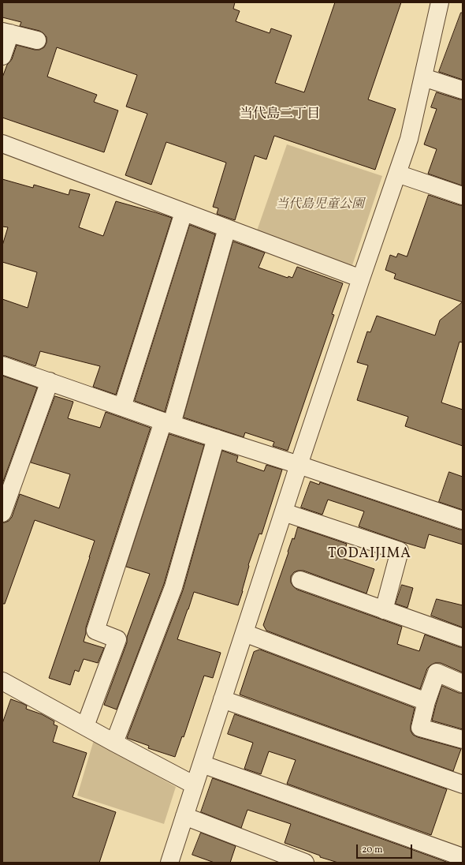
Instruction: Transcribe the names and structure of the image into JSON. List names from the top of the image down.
{
  "districts": ["当代島二丁目", "TODAIJIMA"],
  "parks": ["当代島児童公園"],
  "scale_bar": "20 m"
}
